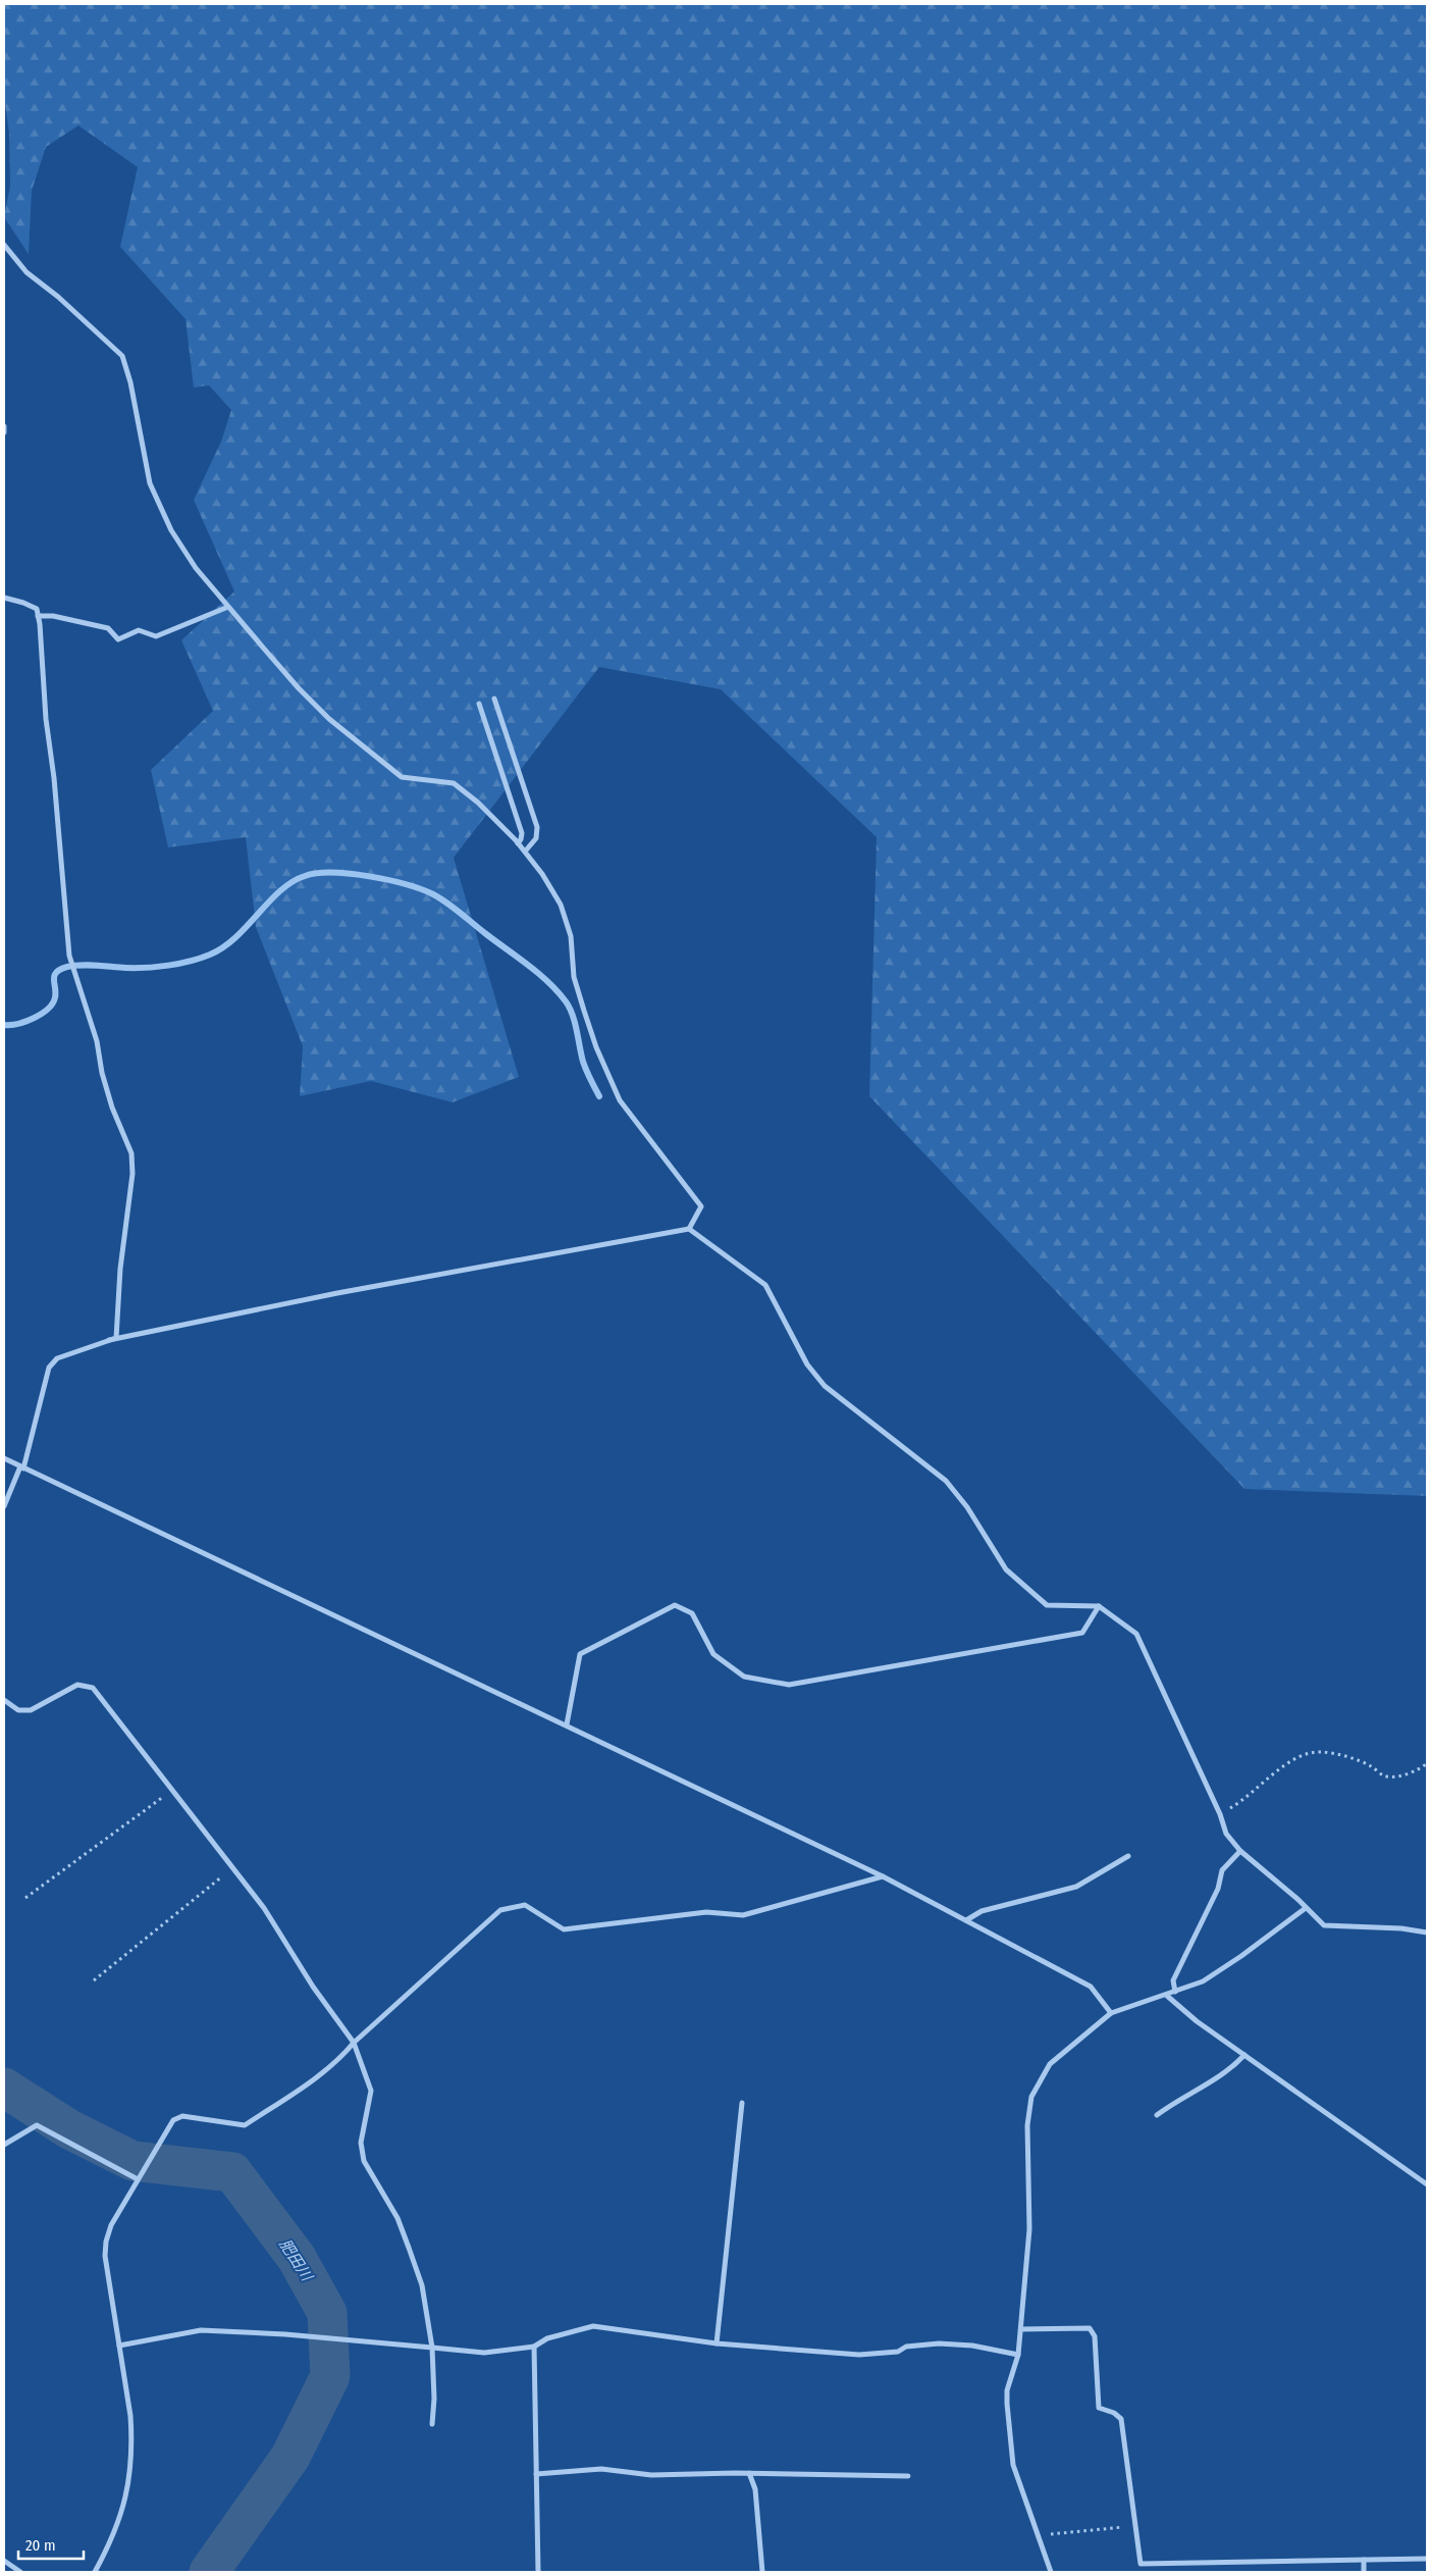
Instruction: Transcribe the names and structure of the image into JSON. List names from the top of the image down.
{
  "water": ["肥田川"],
  "scale_bar": "20 m"
}
